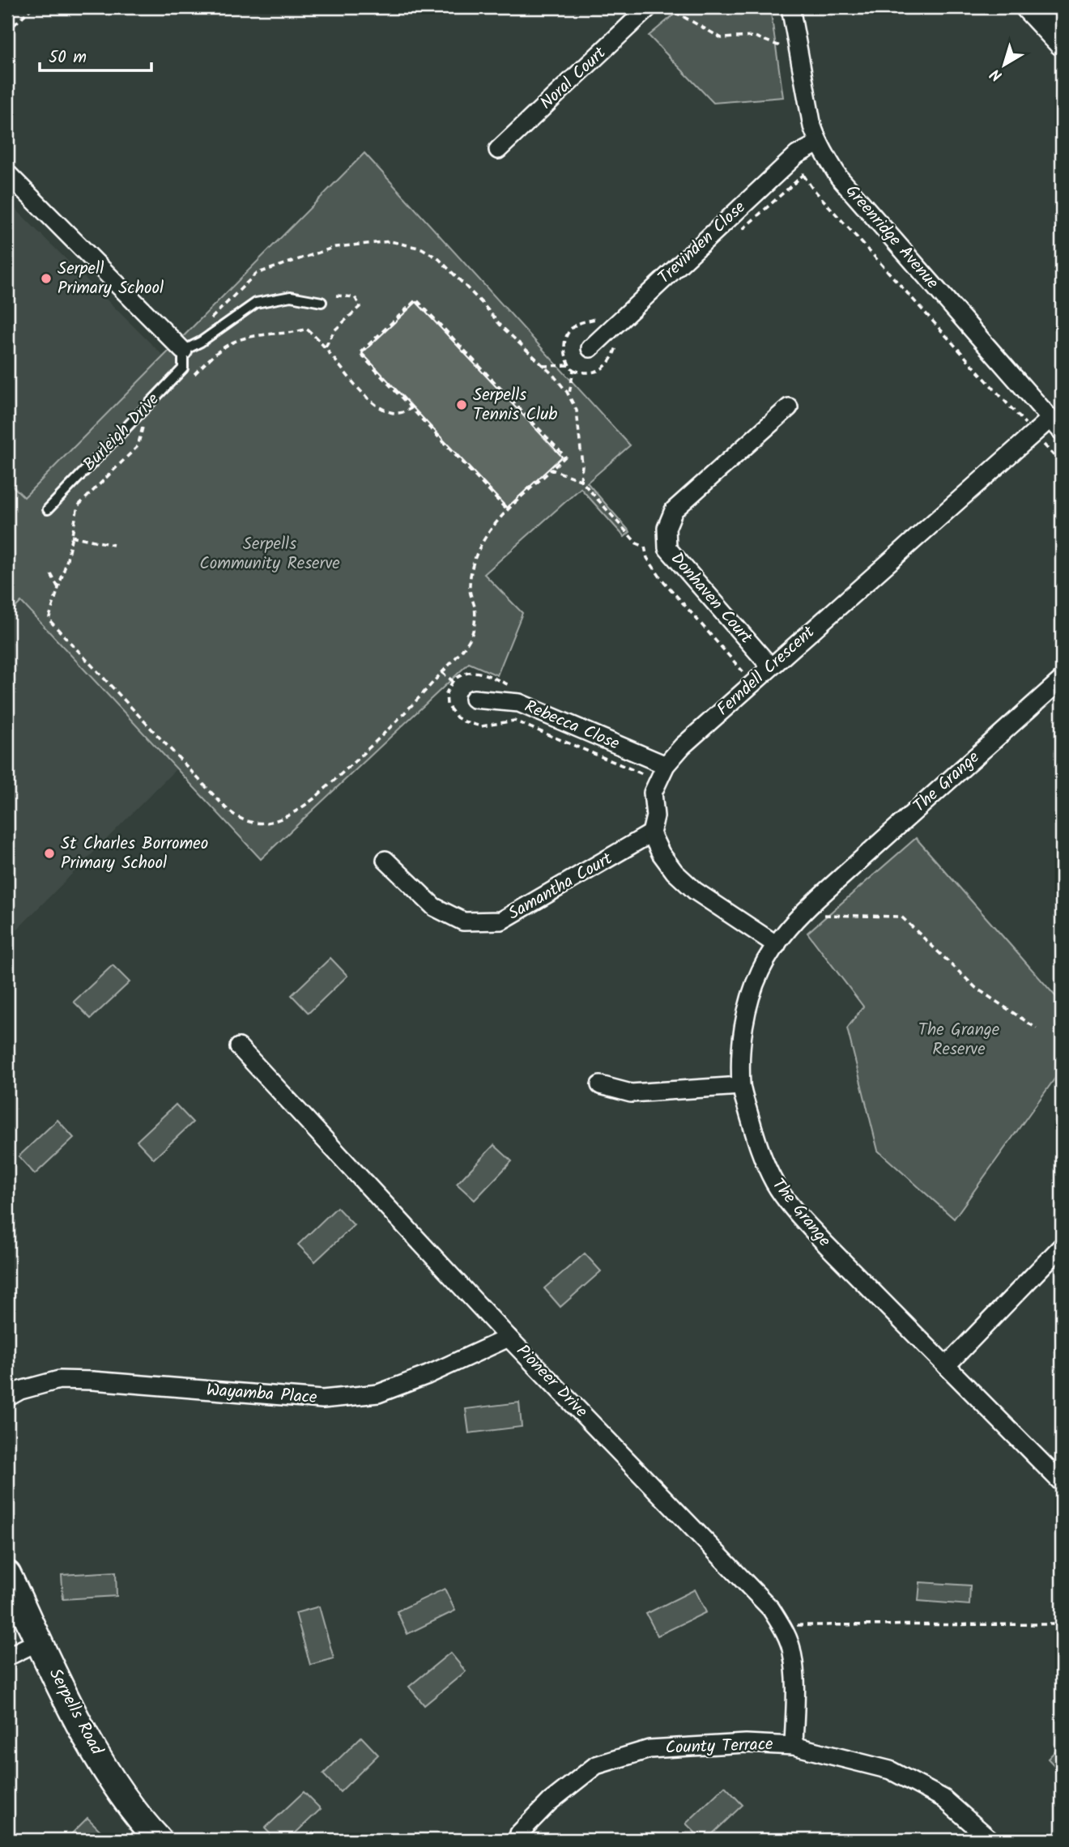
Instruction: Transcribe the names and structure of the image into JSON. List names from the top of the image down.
{
  "streets": {
    "street": [
      "Noral Court",
      "Greenridge Avenue",
      "Trevinden Close",
      "Donhaven Court",
      "Ferndell Crescent",
      "Rebecca Close",
      "The Grange",
      "Samantha Court",
      "Pioneer Drive",
      "Wayamba Place",
      "Serpells Road",
      "County Terrace"
    ],
    "lane": ["Burleigh Drive"]
  },
  "crossings": [
    ["Greenridge Avenue", "Trevinden Close"],
    ["Greenridge Avenue", "Ferndell Crescent"],
    ["Donhaven Court", "Ferndell Crescent"],
    ["Ferndell Crescent", "Rebecca Close"],
    ["Ferndell Crescent", "Samantha Court"],
    ["Pioneer Drive", "Wayamba Place"],
    ["Pioneer Drive", "County Terrace"]
  ],
  "parks": ["Serpells Community Reserve", "The Grange Reserve"],
  "places": ["Serpell Primary School", "Serpells Tennis Club", "St Charles Borromeo Primary School"],
  "scale_bar": "50 m",
  "north": "bottom left"
}
